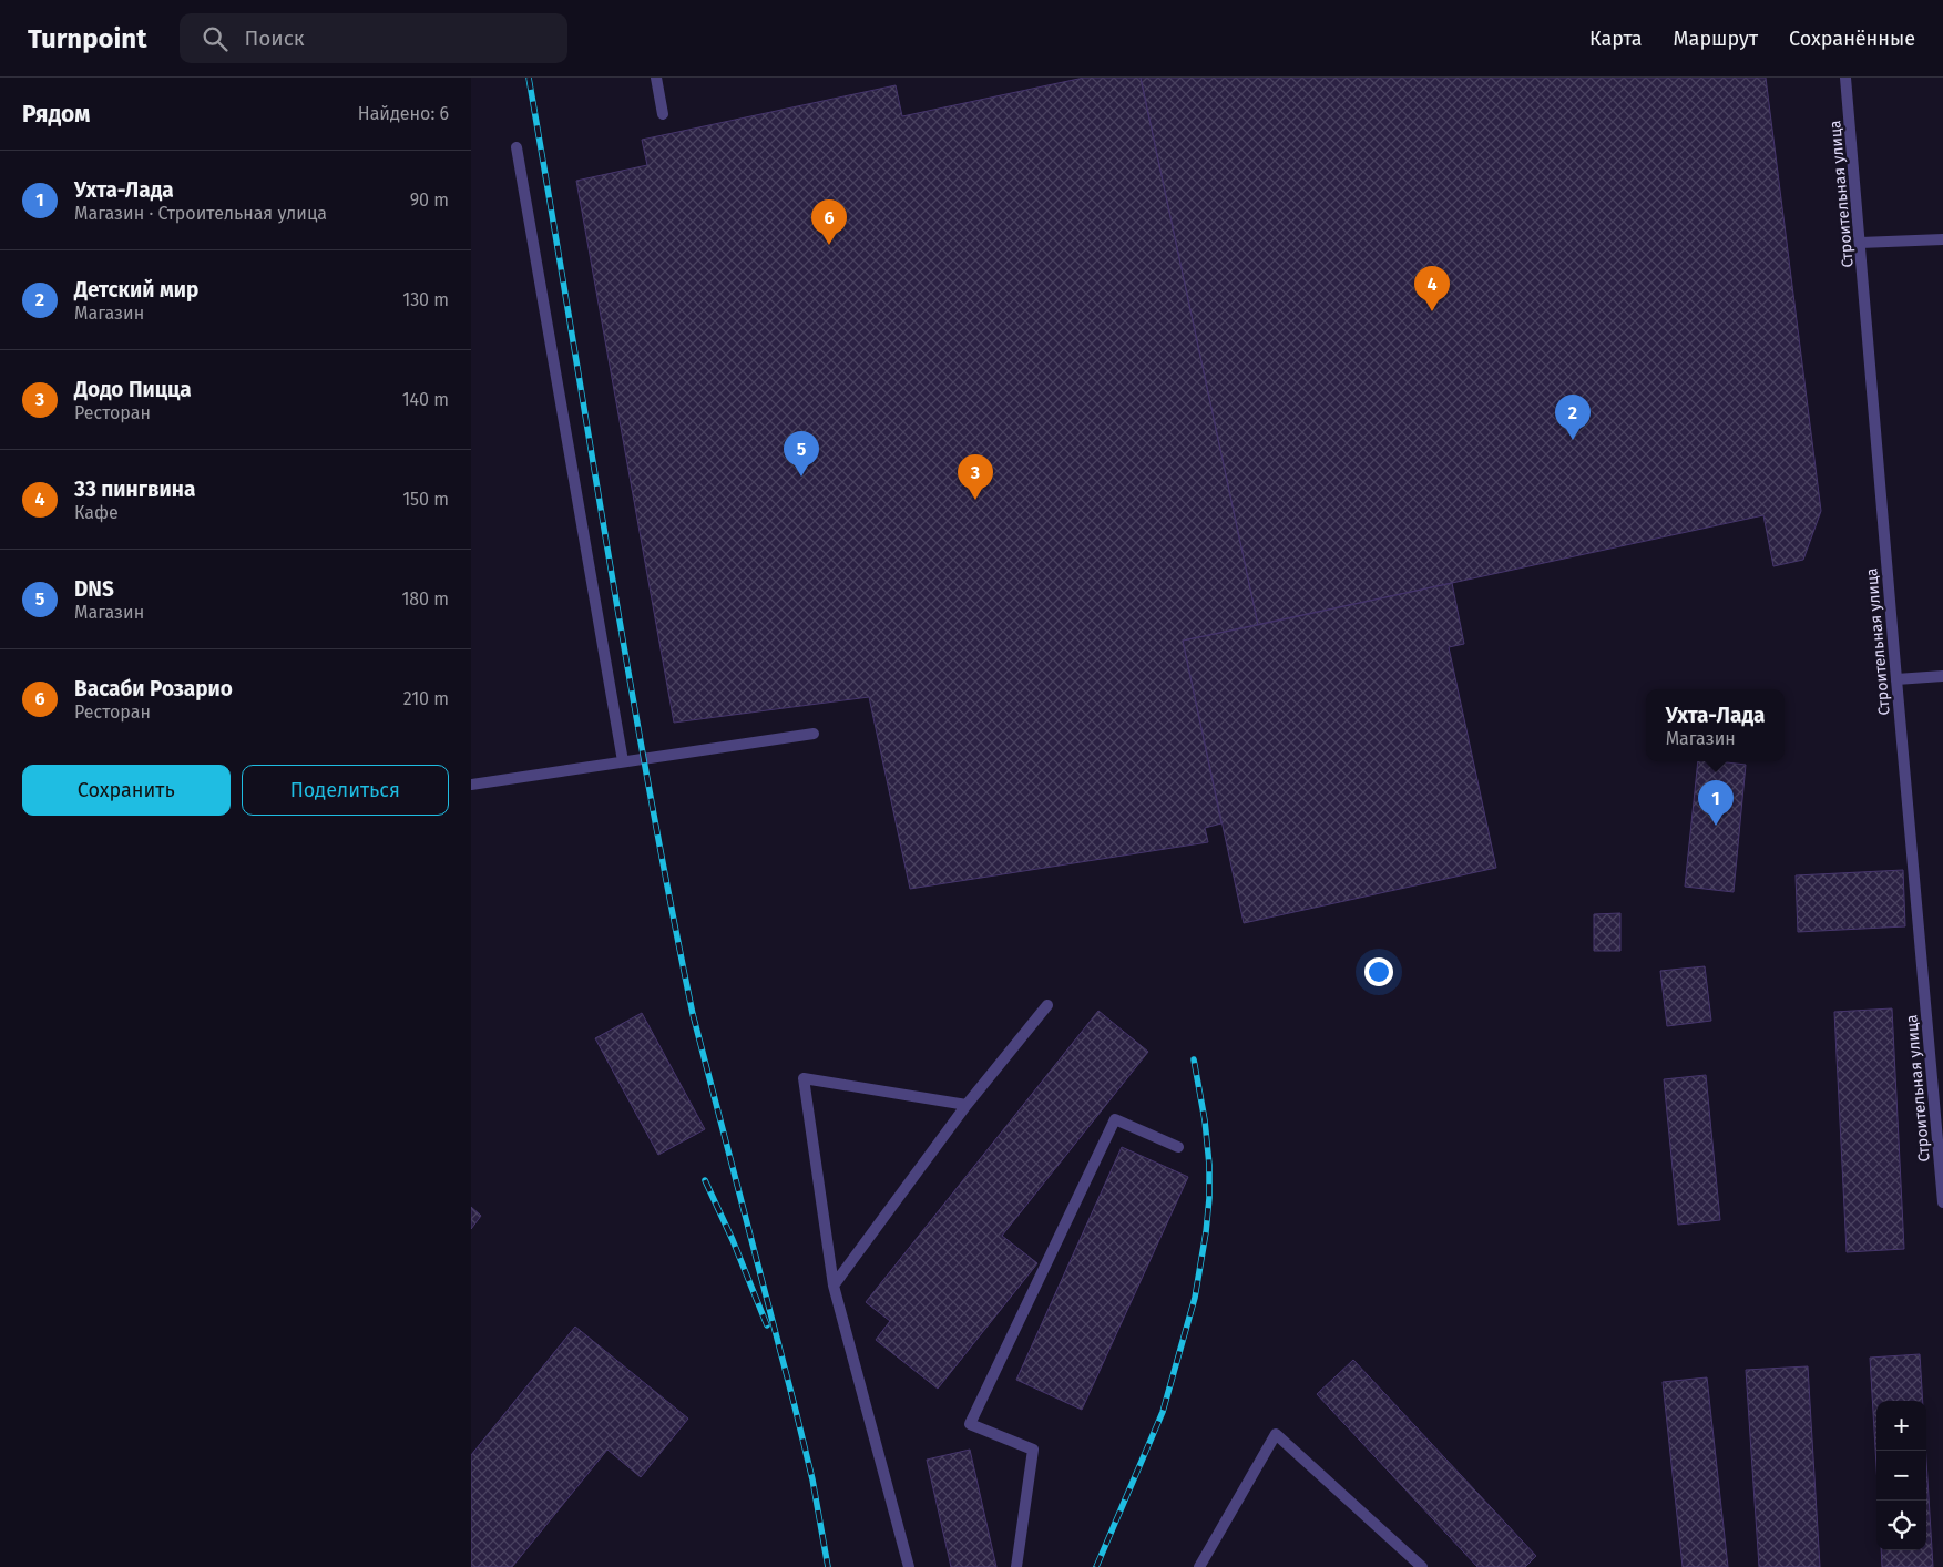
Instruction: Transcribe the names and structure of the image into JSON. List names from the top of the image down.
{
  "streets": {
    "street": ["Строительная улица"]
  },
  "page": {
    "header": "Turnpoint",
    "search": "Поиск",
    "nav": ["Карта", "Маршрут", "Сохранённые"],
    "heading": ["Рядом", "Найдено: 6"],
    "list": [
      {
        "mark": "1",
        "name": "Ухта-Лада",
        "note": "Магазин · Строительная улица",
        "value": "90 m"
      },
      {
        "mark": "2",
        "name": "Детский мир",
        "note": "Магазин",
        "value": "130 m"
      },
      {
        "mark": "3",
        "name": "Додо Пицца",
        "note": "Ресторан",
        "value": "140 m"
      },
      {
        "mark": "4",
        "name": "33 пингвина",
        "note": "Кафе",
        "value": "150 m"
      },
      {
        "mark": "5",
        "name": "DNS",
        "note": "Магазин",
        "value": "180 m"
      },
      {
        "mark": "6",
        "name": "Васаби Розарио",
        "note": "Ресторан",
        "value": "210 m"
      }
    ],
    "pins": [
      "6",
      "4",
      "2",
      "5",
      "3",
      "1"
    ],
    "popup": ["Ухта-Лада", "Магазин"],
    "buttons": ["Сохранить", "Поделиться"],
    "map_buttons": ["+", "−"]
  }
}
